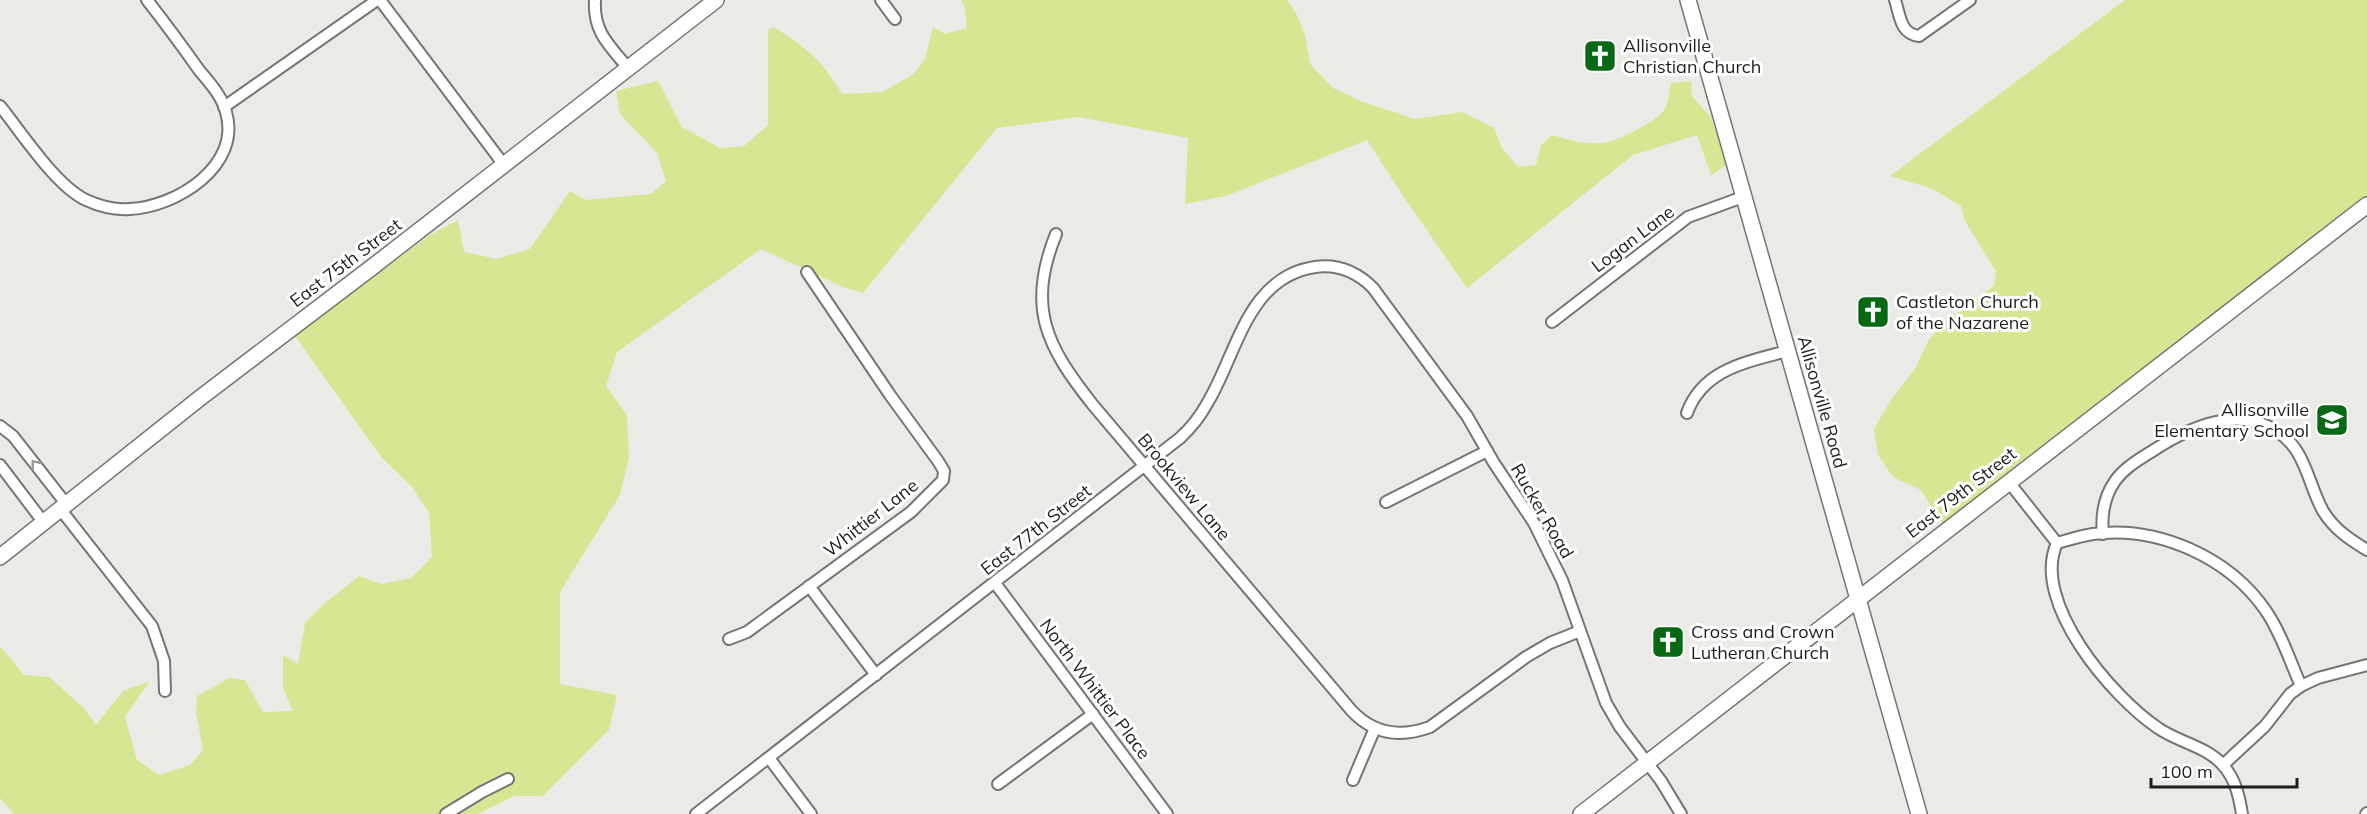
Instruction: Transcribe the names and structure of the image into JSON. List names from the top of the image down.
{
  "streets": {
    "street": [
      "Logan Lane",
      "East 75th Street",
      "Allisonville Road",
      "Brookview Lane",
      "East 79th Street",
      "Rucker Road",
      "Whittier Lane",
      "East 77th Street",
      "North Whittier Place"
    ]
  },
  "crossings": [
    ["Logan Lane", "Allisonville Road"],
    ["Allisonville Road", "East 79th Street"],
    ["Brookview Lane", "East 77th Street"],
    ["East 79th Street", "Rucker Road"],
    ["Rucker Road", "East 77th Street"],
    ["East 77th Street", "North Whittier Place"]
  ],
  "places": {
    "church": ["Allisonville Christian Church", "Castleton Church of the Nazarene", "Cross and Crown Lutheran Church"],
    "school or university": ["Allisonville Elementary School"]
  },
  "scale_bar": "100 m"
}
